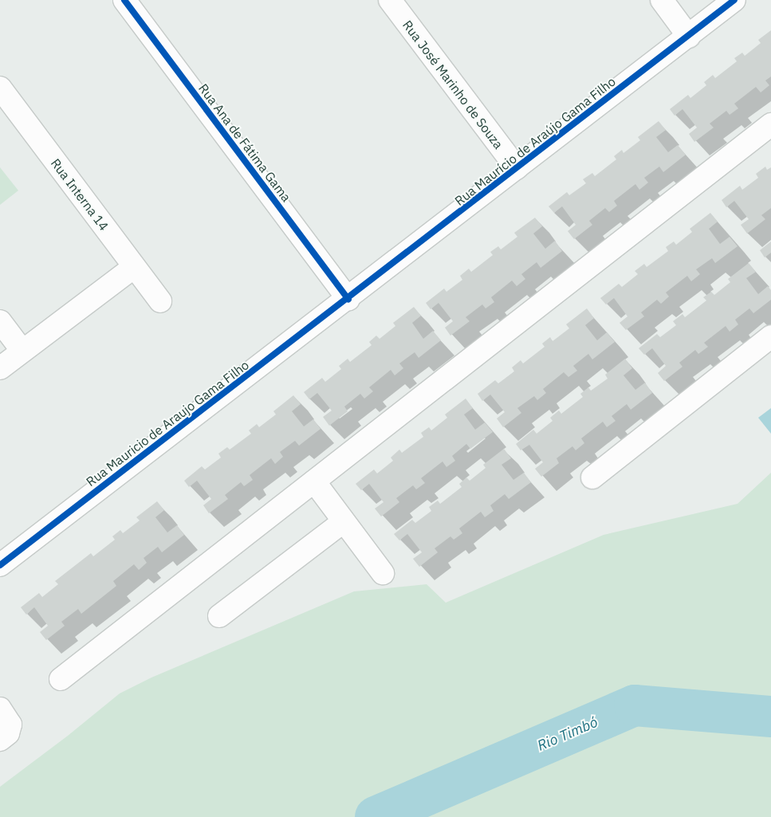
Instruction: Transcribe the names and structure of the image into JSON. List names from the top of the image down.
{
  "streets": {
    "street": [
      "Rua José Marinho de Souza",
      "Rua Maurício de Araújo Gama Filho",
      "Rua Ana de Fátima Gama",
      "Rua Interna 14",
      "Rua Mauricio de Araujo Gama Filho"
    ]
  },
  "crossings": [
    ["Rua José Marinho de Souza", "Rua Maurício de Araújo Gama Filho"],
    ["Rua Maurício de Araújo Gama Filho", "Rua Ana de Fátima Gama"],
    ["Rua Maurício de Araújo Gama Filho", "Rua Mauricio de Araujo Gama Filho"],
    ["Rua Ana de Fátima Gama", "Rua Mauricio de Araujo Gama Filho"]
  ],
  "water": ["Rio Timbó"]
}
